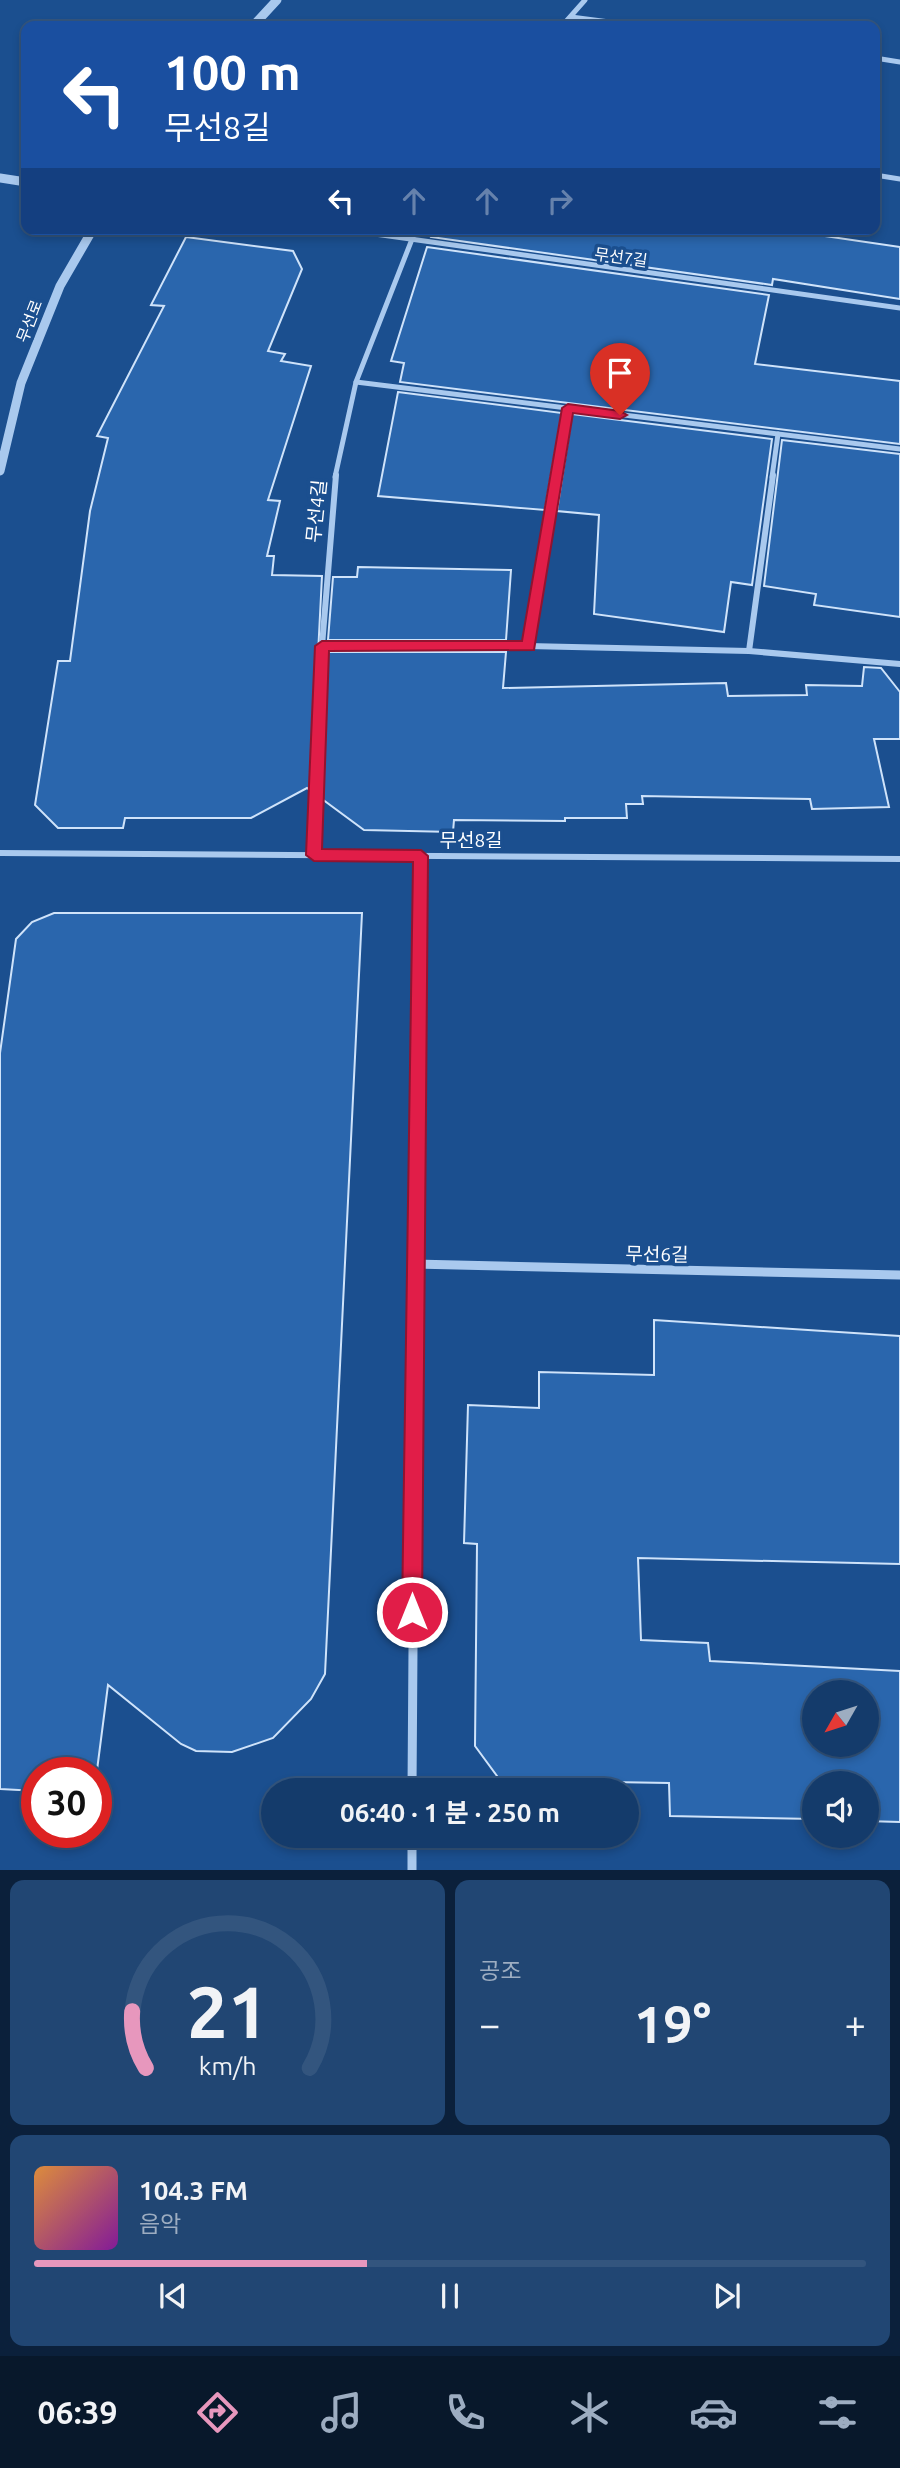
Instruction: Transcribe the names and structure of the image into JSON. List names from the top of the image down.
{
  "streets": {
    "street": [
      "무선7길",
      "무선로",
      "무선4길",
      "무선8길",
      "무선6길"
    ]
  },
  "crossings": [
    ["무선7길", "무선4길"],
    ["무선4길", "무선8길"]
  ],
  "north": "bottom left",
  "page": {
    "turn": ["100 m", "무선8길"],
    "limit": "30",
    "trip": "06:40 · 1 분 · 250 m",
    "tile": "공조",
    "heat": ["−", "19°", "+"],
    "song": ["104.3 FM", "음악"],
    "tabs": "06:39",
    "gauge": ["21", "km/h"]
  }
}
